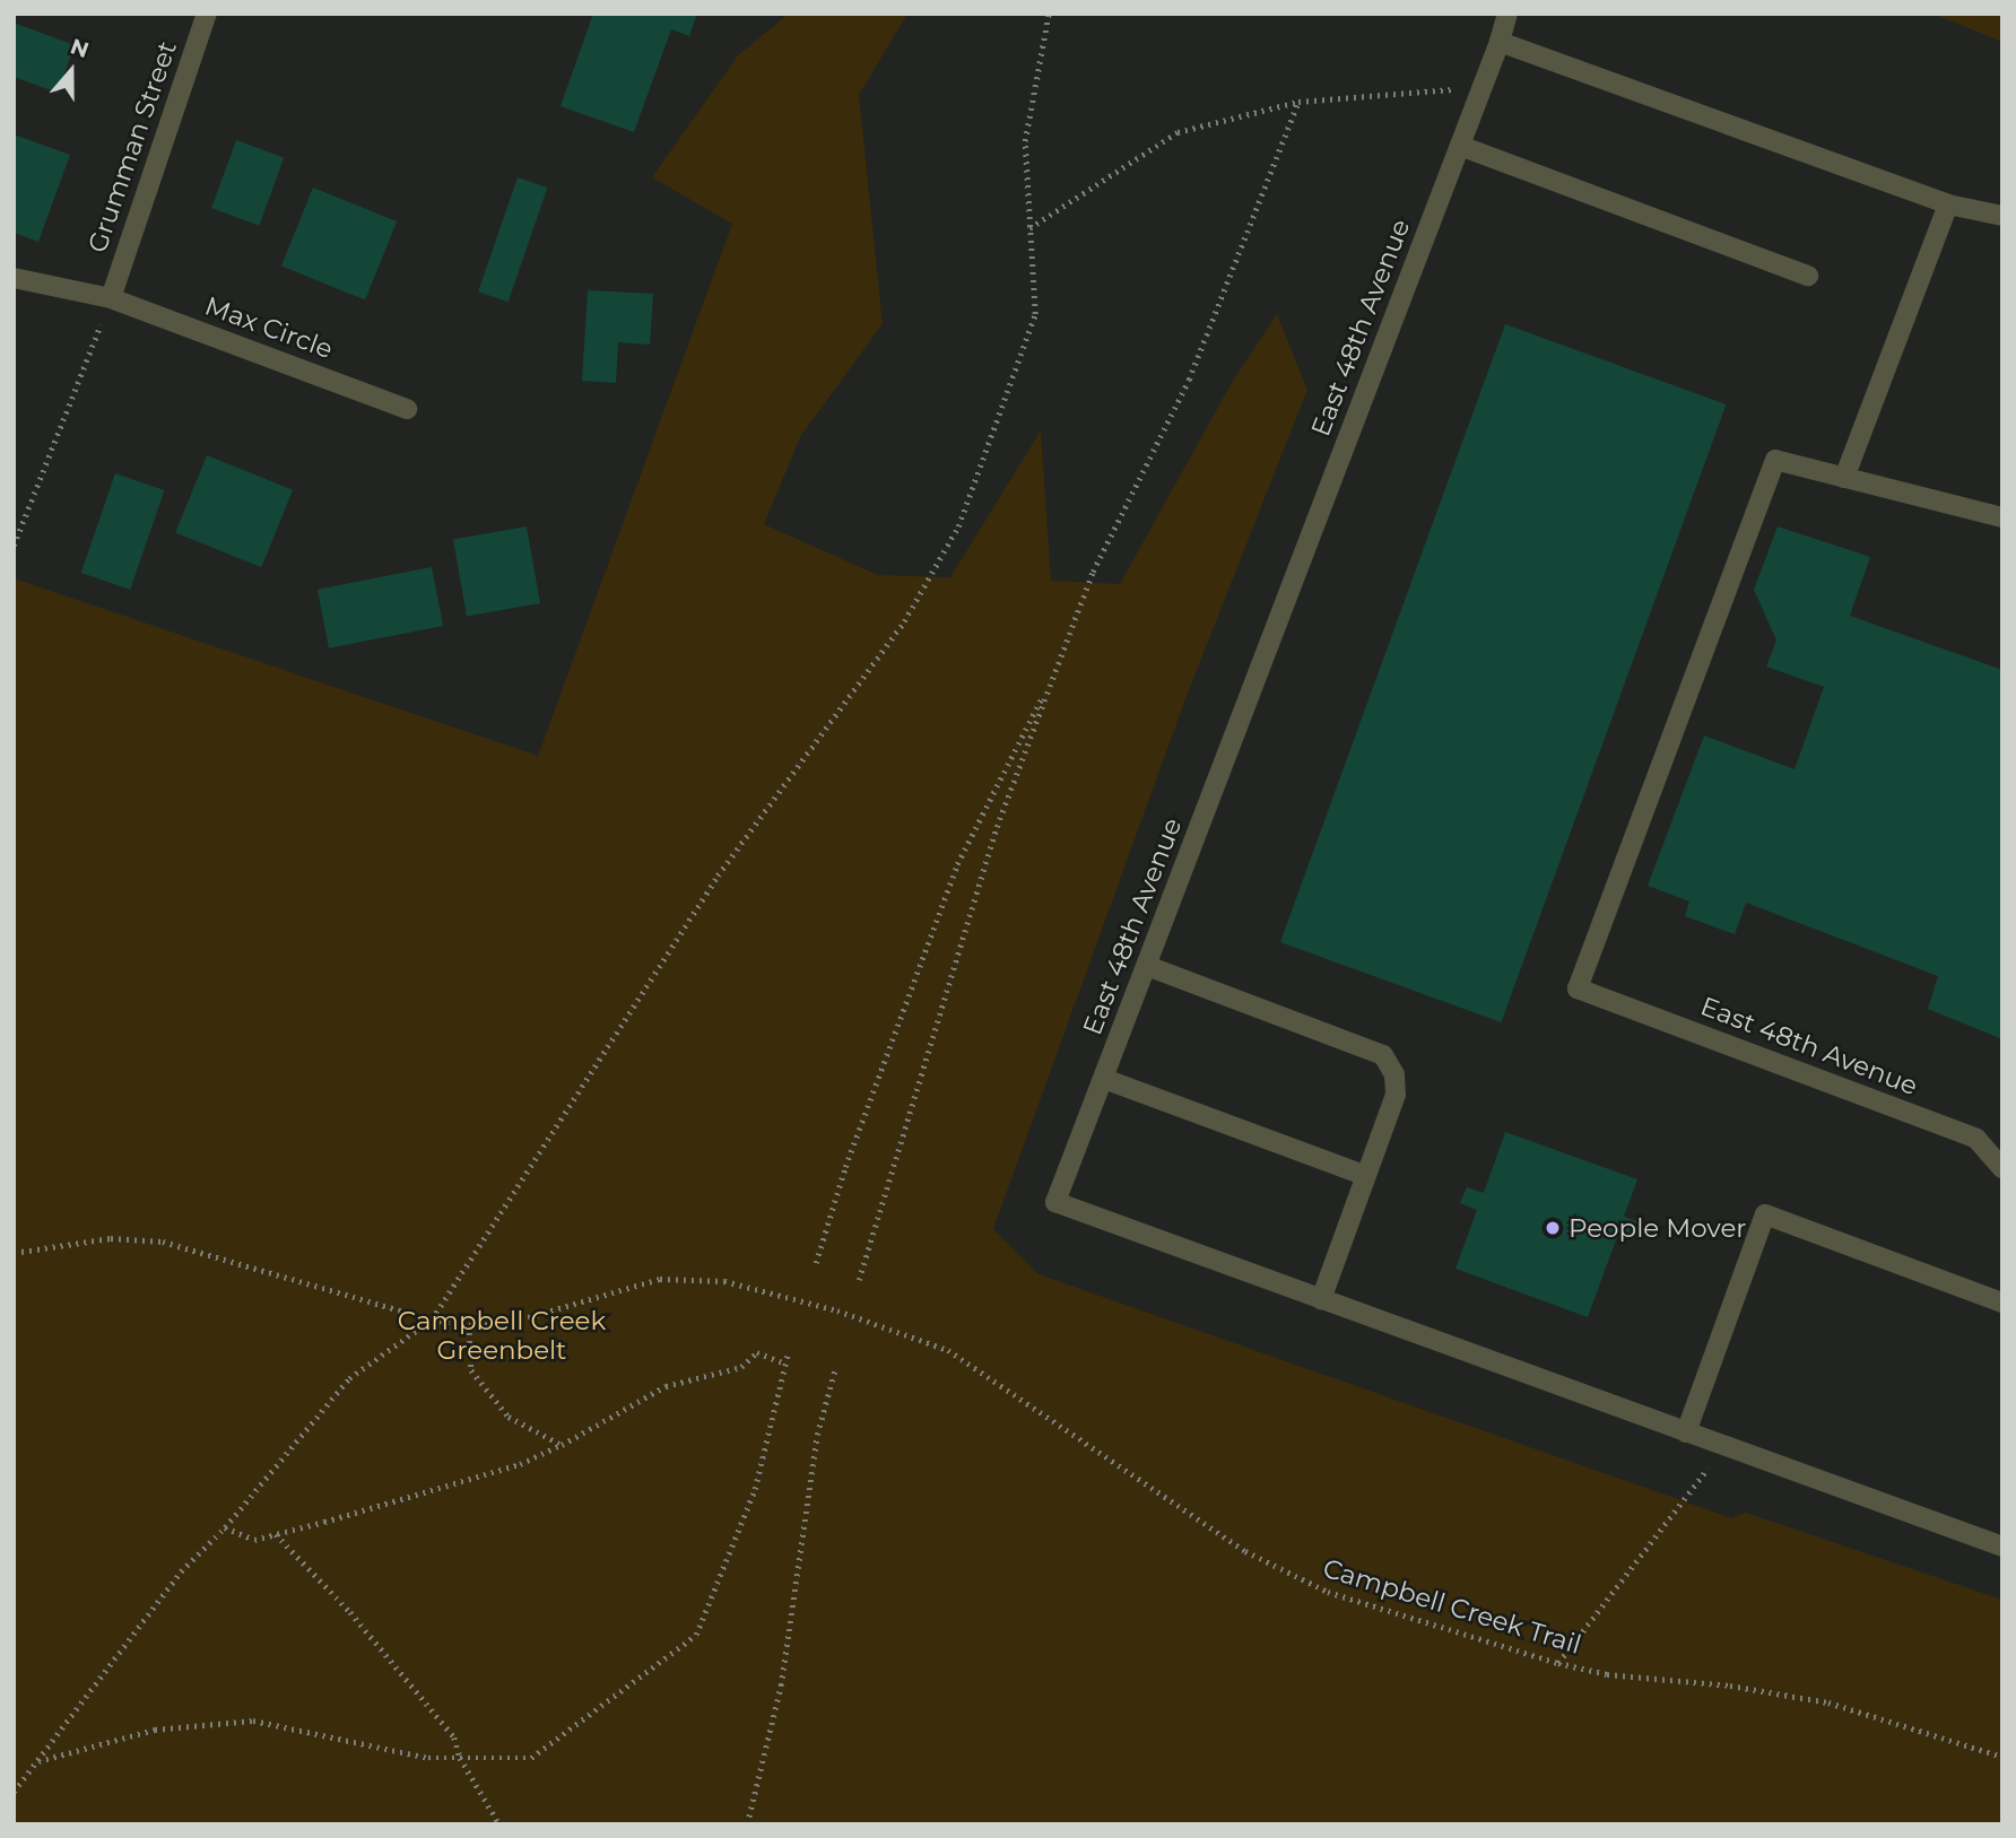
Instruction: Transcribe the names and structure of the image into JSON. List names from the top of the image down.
{
  "streets": {
    "street": ["Grumman Street", "Max Circle", "East 48th Avenue"],
    "path": ["Campbell Creek Trail"]
  },
  "crossings": [
    ["Grumman Street", "Max Circle"]
  ],
  "parks": ["Campbell Creek Greenbelt"],
  "places": ["People Mover"],
  "north": "top"
}
